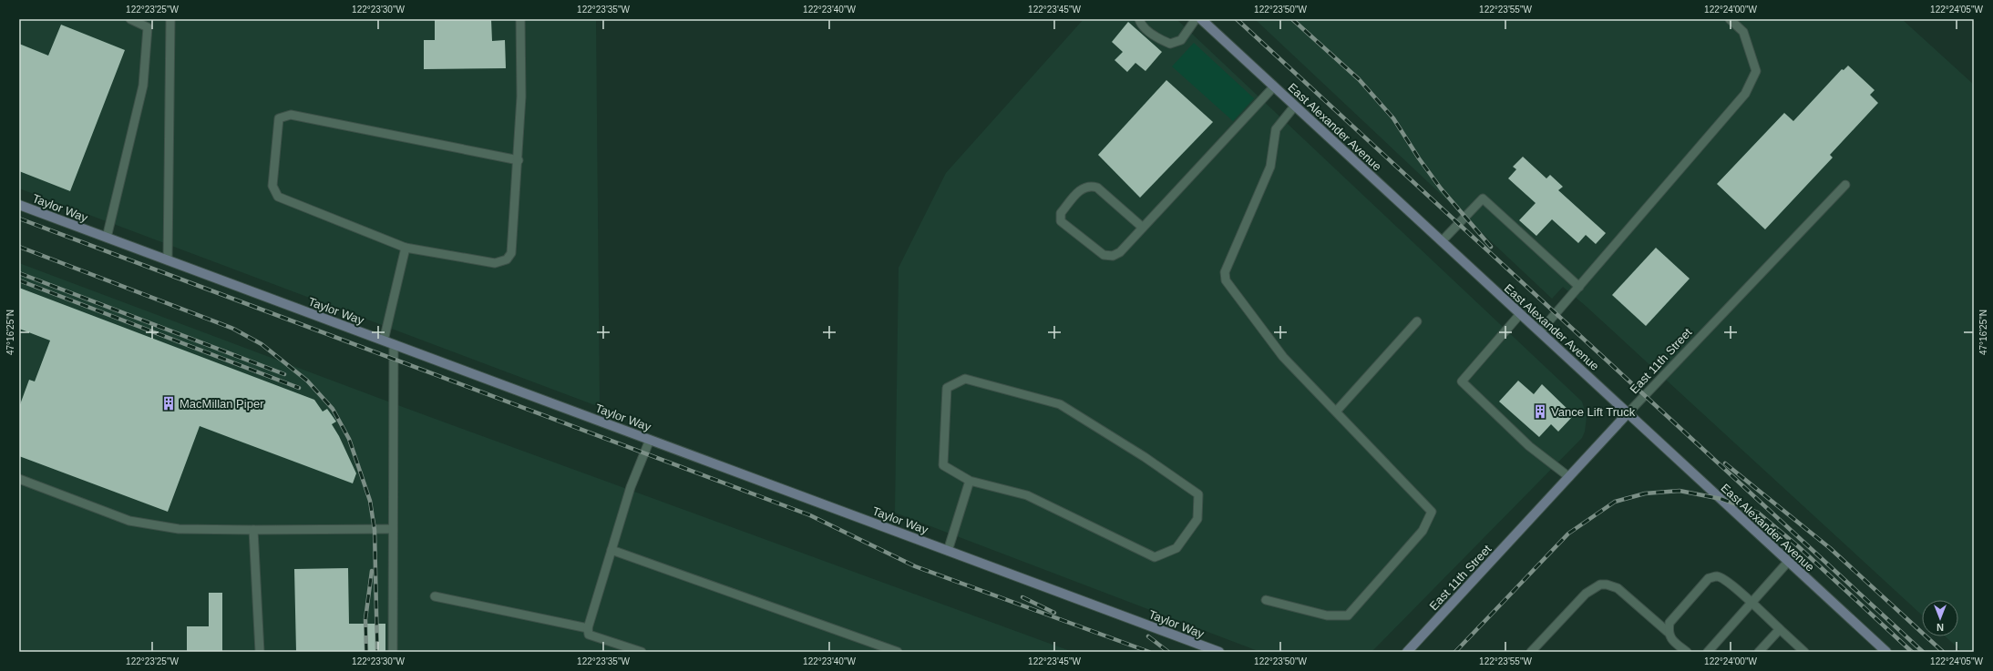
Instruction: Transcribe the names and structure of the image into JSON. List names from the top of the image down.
{
  "streets": {
    "street": ["East Alexander Avenue", "Taylor Way", "East 11th Street"]
  },
  "crossings": [
    ["East Alexander Avenue", "East 11th Street"]
  ],
  "places": {
    "building": ["MacMillan Piper", "Vance Lift Truck"]
  },
  "north": "bottom",
  "coordinates": [
    "122°23'25\"W",
    "122°23'30\"W",
    "122°23'35\"W",
    "122°23'40\"W",
    "122°23'45\"W",
    "122°23'50\"W",
    "122°23'55\"W",
    "122°24'00\"W",
    "122°24'05\"W",
    "47°16'25\"N"
  ]
}
